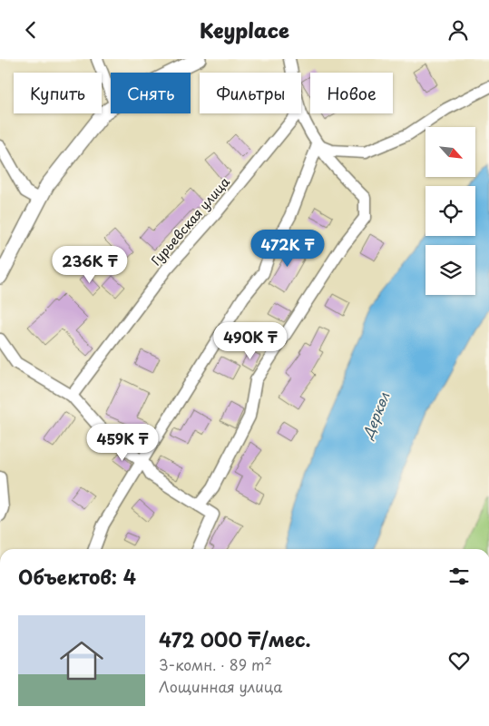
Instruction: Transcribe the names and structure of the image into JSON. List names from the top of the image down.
{
  "streets": {
    "street": ["Гурьевская улица"]
  },
  "water": ["Деркөл"],
  "north": "bottom right",
  "page": {
    "header": "Keyplace",
    "chip": [
      "Купить",
      "Снять",
      "Фильтры",
      "Новое"
    ],
    "price": [
      "472K ₸",
      "236K ₸",
      "490K ₸",
      "459K ₸"
    ],
    "heading": "Объектов: 4",
    "list": [
      {
        "name": "472 000 ₸/мес.",
        "note": "3-комн. · 89 m² · Лощинная улица"
      }
    ]
  }
}
